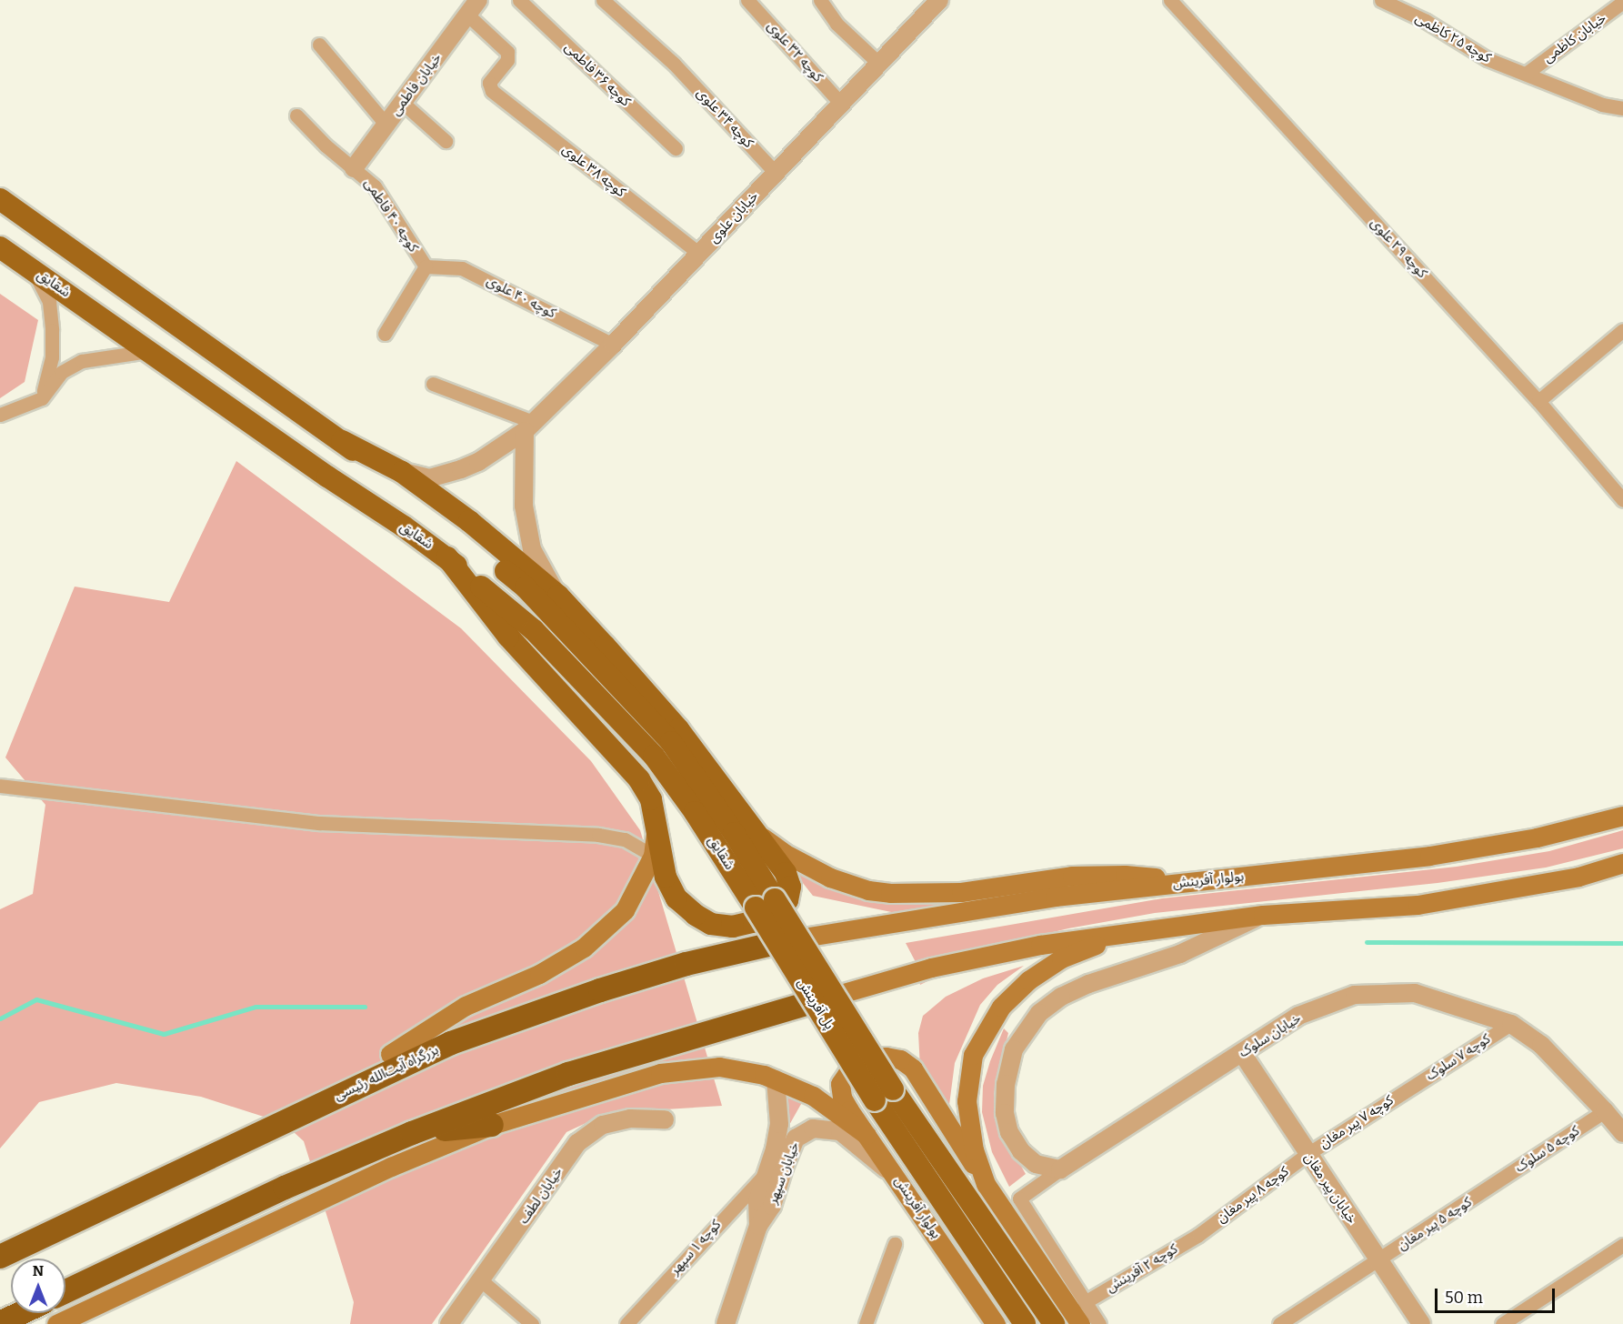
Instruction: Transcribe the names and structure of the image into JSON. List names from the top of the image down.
{
  "streets": {
    "highway": ["بزرگراه آیت‌الله رئیسی"],
    "main road": ["شقایق", "بولوار آفرینش", "پل آفرینش"],
    "street": [
      "کوچه ۲۵ کاظمی",
      "خیابان کاظمی",
      "کوچه ۳۲ علوی",
      "کوچه ۳۶ فاطمی",
      "خیابان فاطمی",
      "کوچه ۳۴ علوی",
      "کوچه ۳۸ علوی",
      "کوچه ۴۰ فاطمی",
      "خیابان علوی",
      "کوچه ۲۹ علوی",
      "کوچه ۴۰ علوی",
      "خیابان سلوک",
      "کوچه ۷ سلوک",
      "کوچه ۷ پیر مغان",
      "کوچه ۵ سلوک",
      "خیابان سپهر",
      "خیابان پیر مغان",
      "کوچه ۸ پیر مغان",
      "خیابان لطف",
      "کوچه ۵ پیر مغان",
      "کوچه ۱ سپهر",
      "کوچه ۲ آفرینش"
    ]
  },
  "crossings": [
    ["کوچه ۲۵ کاظمی", "خیابان کاظمی"],
    ["کوچه ۳۲ علوی", "خیابان علوی"],
    ["خیابان فاطمی", "کوچه ۳۸ علوی"],
    ["خیابان فاطمی", "کوچه ۴۰ فاطمی"],
    ["کوچه ۳۴ علوی", "خیابان علوی"],
    ["کوچه ۳۸ علوی", "خیابان علوی"],
    ["کوچه ۴۰ فاطمی", "کوچه ۴۰ علوی"],
    ["خیابان علوی", "شقایق"],
    ["خیابان علوی", "کوچه ۴۰ علوی"],
    ["شقایق", "پل آفرینش"],
    ["بولوار آفرینش", "پل آفرینش"],
    ["بولوار آفرینش", "بزرگراه آیت‌الله رئیسی"],
    ["بولوار آفرینش", "خیابان سپهر"],
    ["خیابان سلوک", "کوچه ۷ سلوک"],
    ["خیابان سلوک", "کوچه ۵ سلوک"],
    ["خیابان سلوک", "خیابان پیر مغان"],
    ["کوچه ۷ سلوک", "کوچه ۷ پیر مغان"],
    ["کوچه ۷ پیر مغان", "خیابان پیر مغان"],
    ["کوچه ۷ پیر مغان", "کوچه ۸ پیر مغان"],
    ["کوچه ۵ سلوک", "کوچه ۵ پیر مغان"],
    ["خیابان سپهر", "کوچه ۱ سپهر"],
    ["خیابان پیر مغان", "کوچه ۸ پیر مغان"],
    ["خیابان پیر مغان", "کوچه ۵ پیر مغان"],
    ["کوچه ۸ پیر مغان", "کوچه ۲ آفرینش"]
  ],
  "scale_bar": "50 m",
  "north": "top"
}
